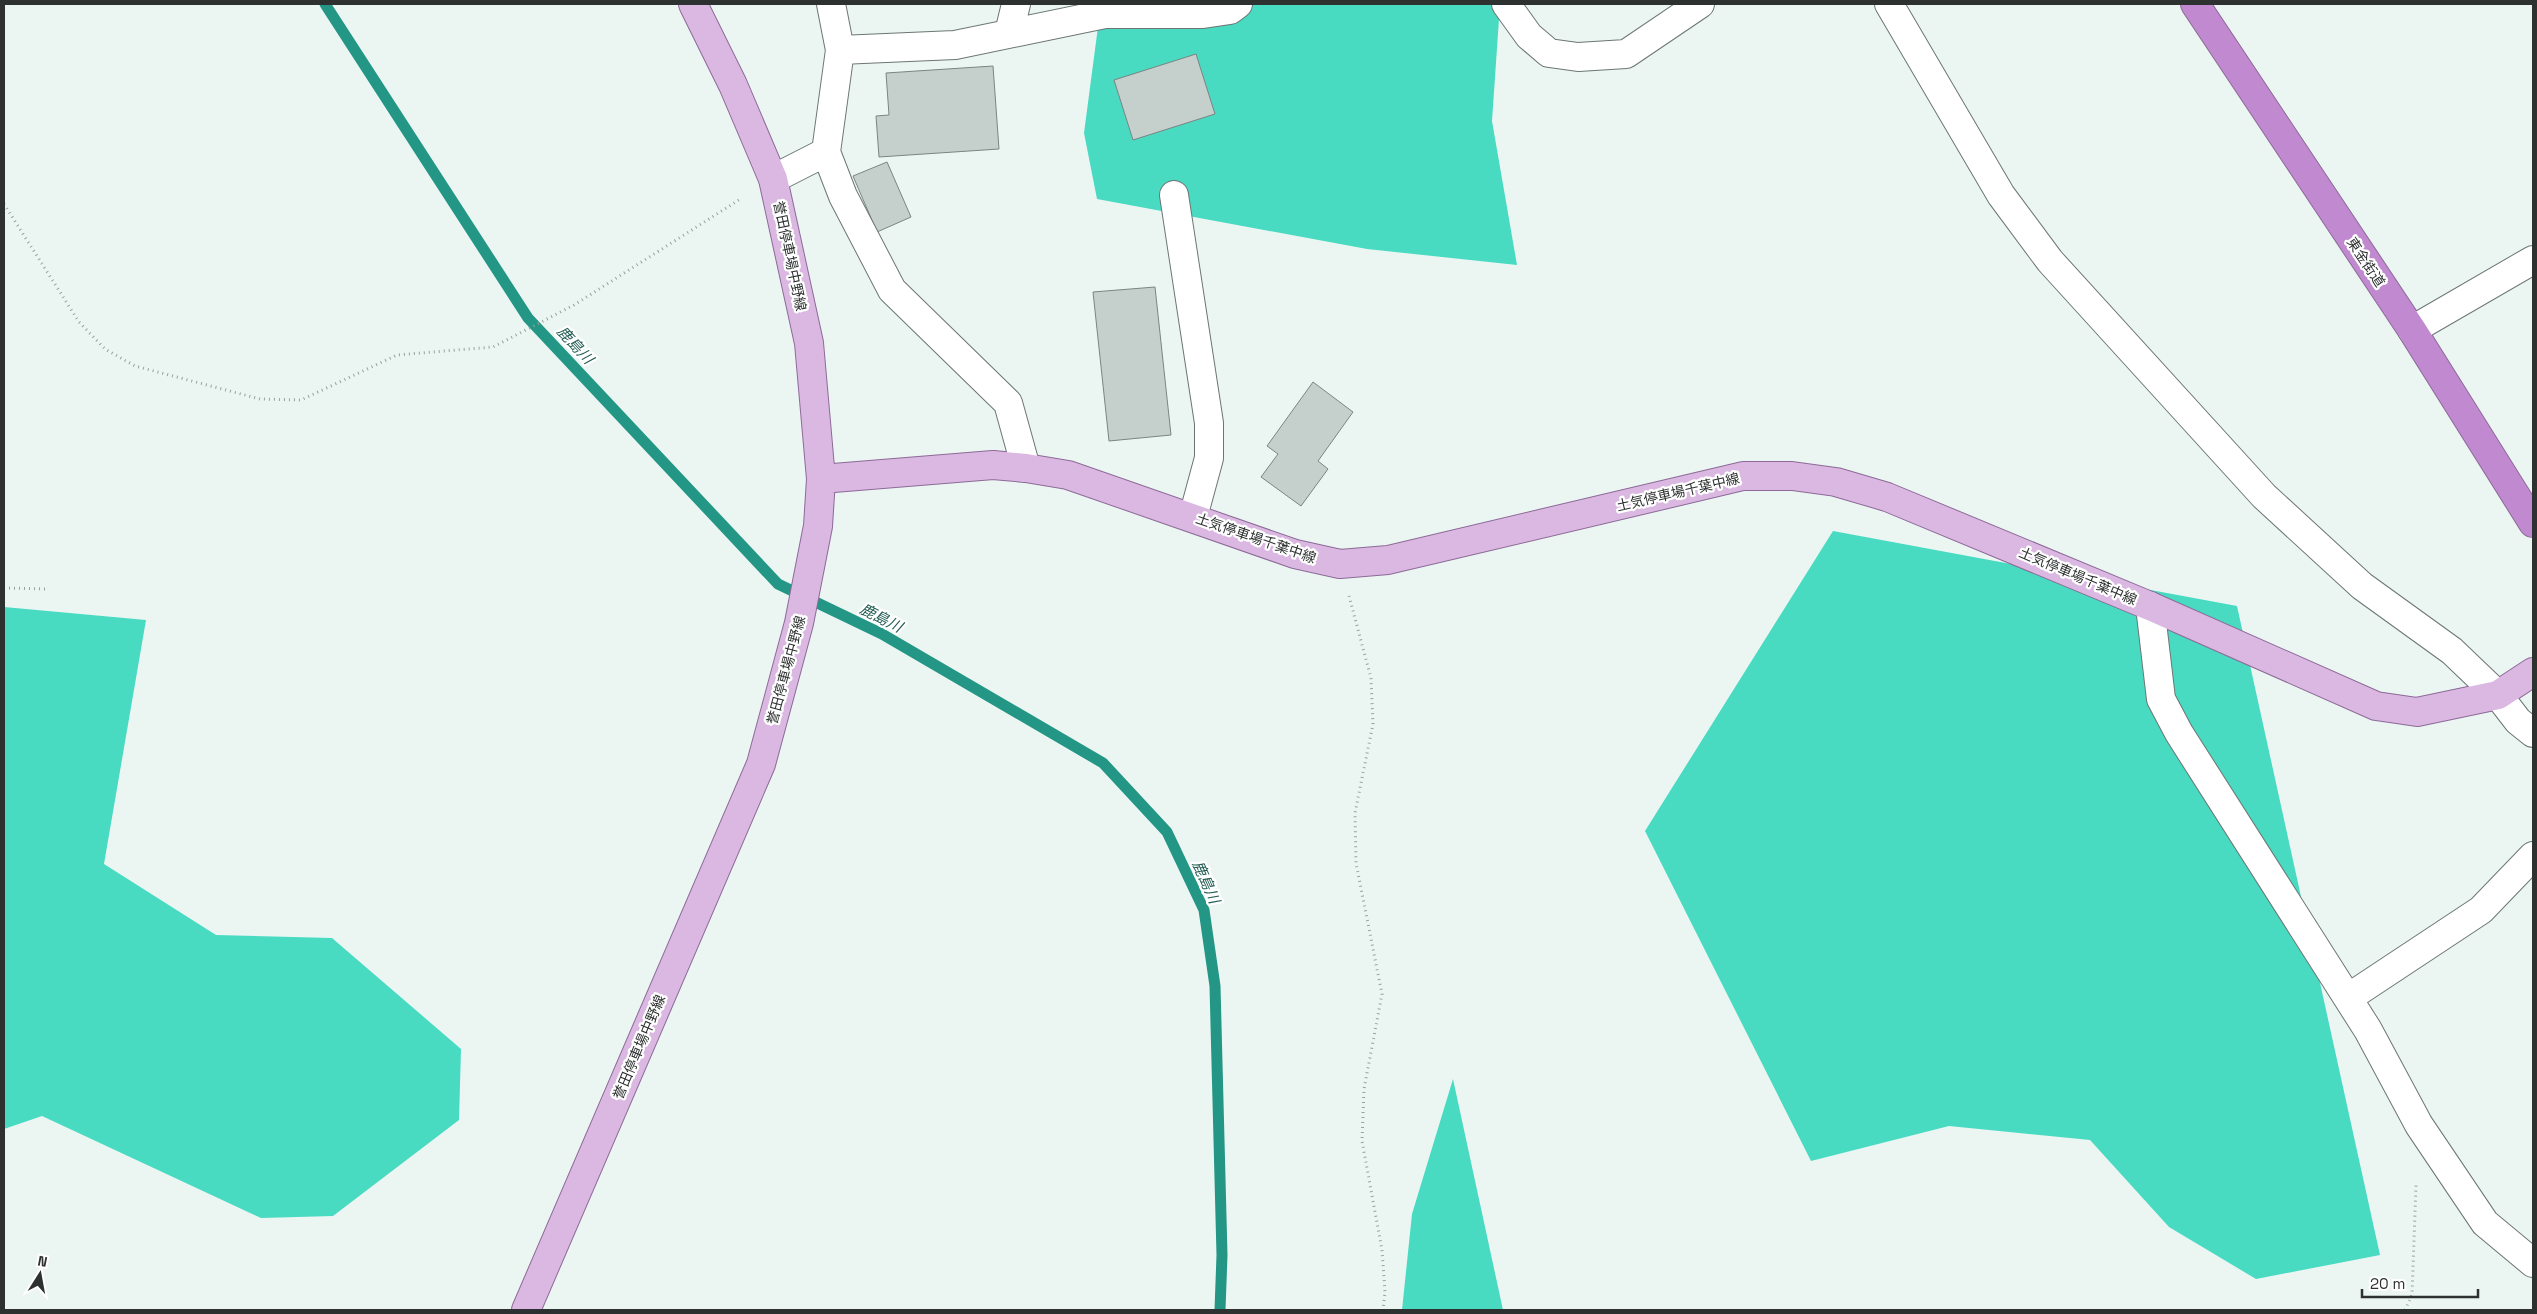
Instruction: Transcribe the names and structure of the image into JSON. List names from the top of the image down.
{
  "streets": {
    "highway": ["東金街道"],
    "main road": ["誉田停車場中野線", "土気停車場千葉中線"]
  },
  "crossings": [
    ["誉田停車場中野線", "土気停車場千葉中線"]
  ],
  "water": ["鹿島川"],
  "scale_bar": "20 m",
  "north": "top"
}
